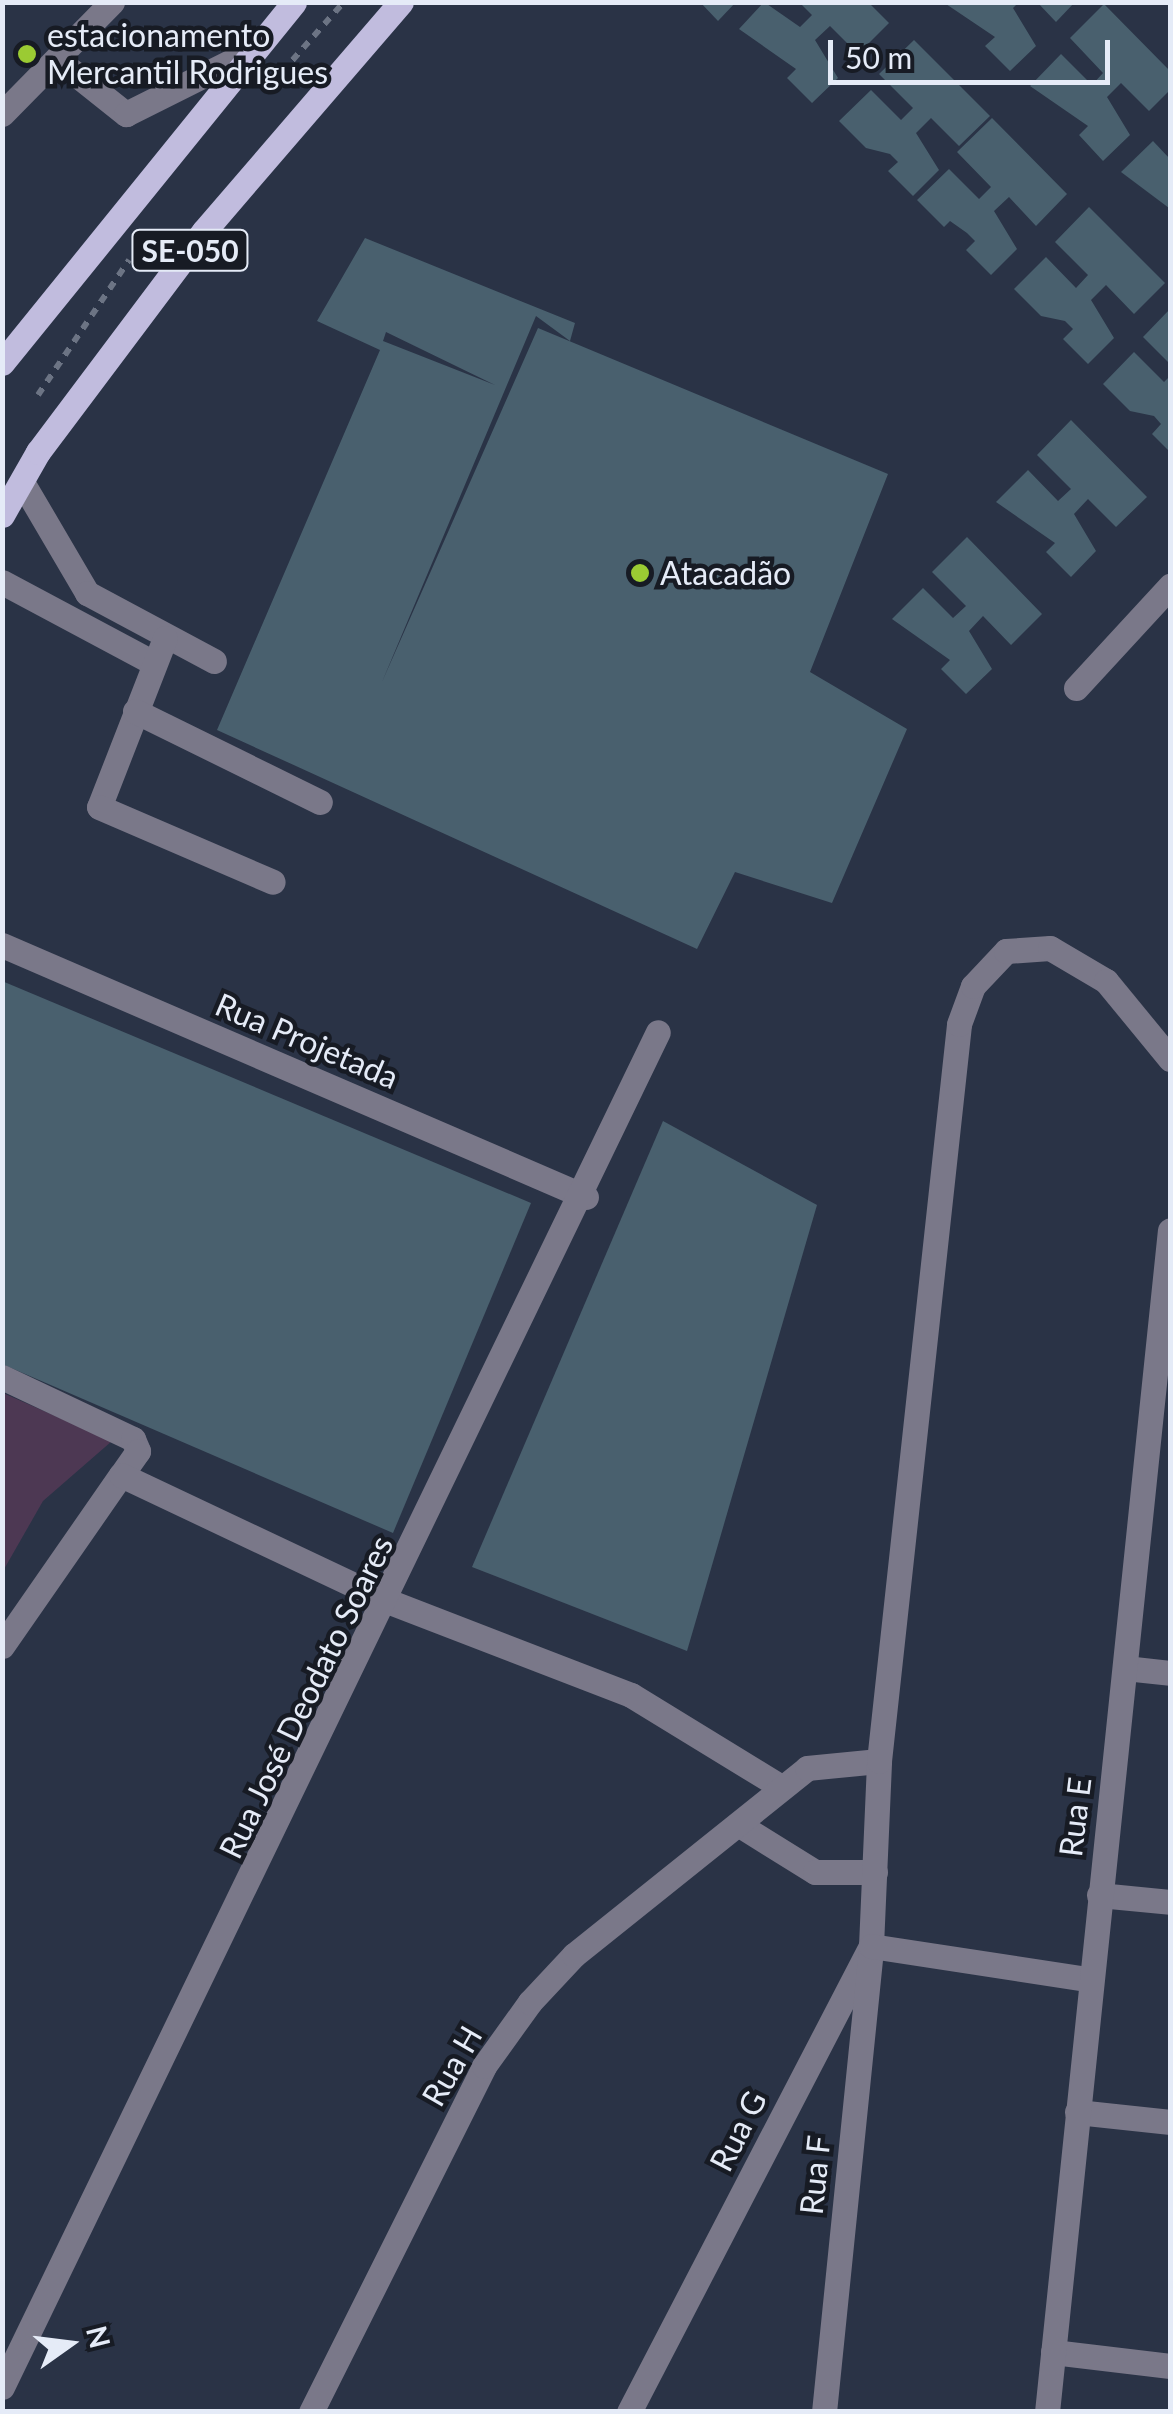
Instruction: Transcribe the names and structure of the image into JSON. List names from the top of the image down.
{
  "streets": {
    "main road": ["SE-050"],
    "street": [
      "Rua Projetada",
      "Rua José Deodato Soares",
      "Rua E",
      "Rua H",
      "Rua G",
      "Rua F"
    ]
  },
  "crossings": [
    ["Rua Projetada", "Rua José Deodato Soares"],
    ["Rua H", "Rua G"],
    ["Rua G", "Rua F"]
  ],
  "places": ["estacionamento Mercantil Rodrigues", "Atacadão"],
  "scale_bar": "50 m",
  "north": "right"
}
